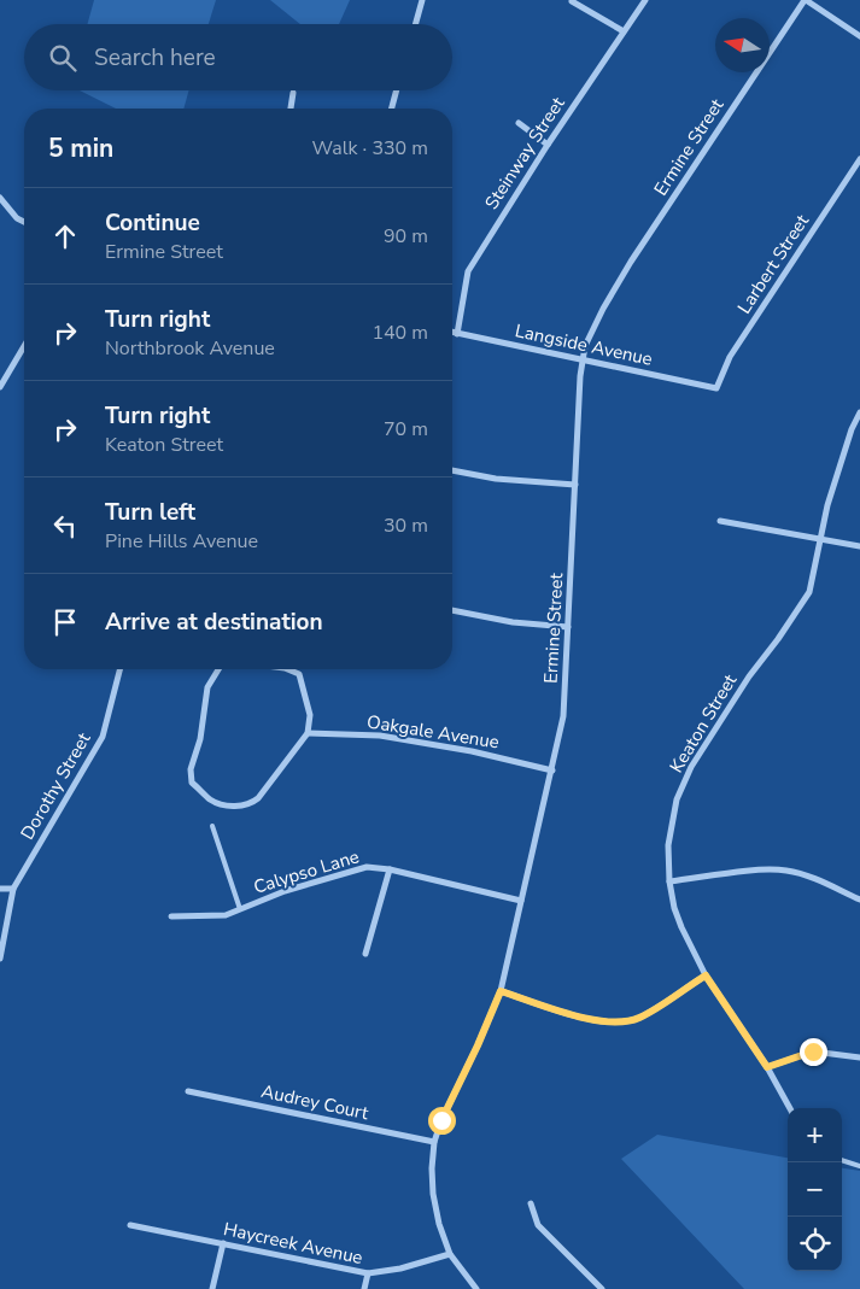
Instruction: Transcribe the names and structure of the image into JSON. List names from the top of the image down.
{
  "streets": {
    "street": [
      "Ermine Street",
      "Steinway Street",
      "Larbert Street",
      "Langside Avenue",
      "Keaton Street",
      "Oakgale Avenue",
      "Dorothy Street",
      "Calypso Lane",
      "Audrey Court",
      "Haycreek Avenue"
    ]
  },
  "crossings": [
    ["Ermine Street", "Langside Avenue"],
    ["Ermine Street", "Oakgale Avenue"],
    ["Ermine Street", "Calypso Lane"],
    ["Ermine Street", "Audrey Court"],
    ["Ermine Street", "Haycreek Avenue"],
    ["Steinway Street", "Langside Avenue"],
    ["Larbert Street", "Langside Avenue"]
  ],
  "north": "left",
  "page": {
    "search": "Search here",
    "heading": ["5 min", "Walk · 330 m"],
    "list": [
      ["Continue", "Ermine Street", "90 m"],
      ["Turn right", "Northbrook Avenue", "140 m"],
      ["Turn right", "Keaton Street", "70 m"],
      ["Turn left", "Pine Hills Avenue", "30 m"],
      "Arrive at destination"
    ],
    "map_buttons": ["+", "−"]
  }
}
